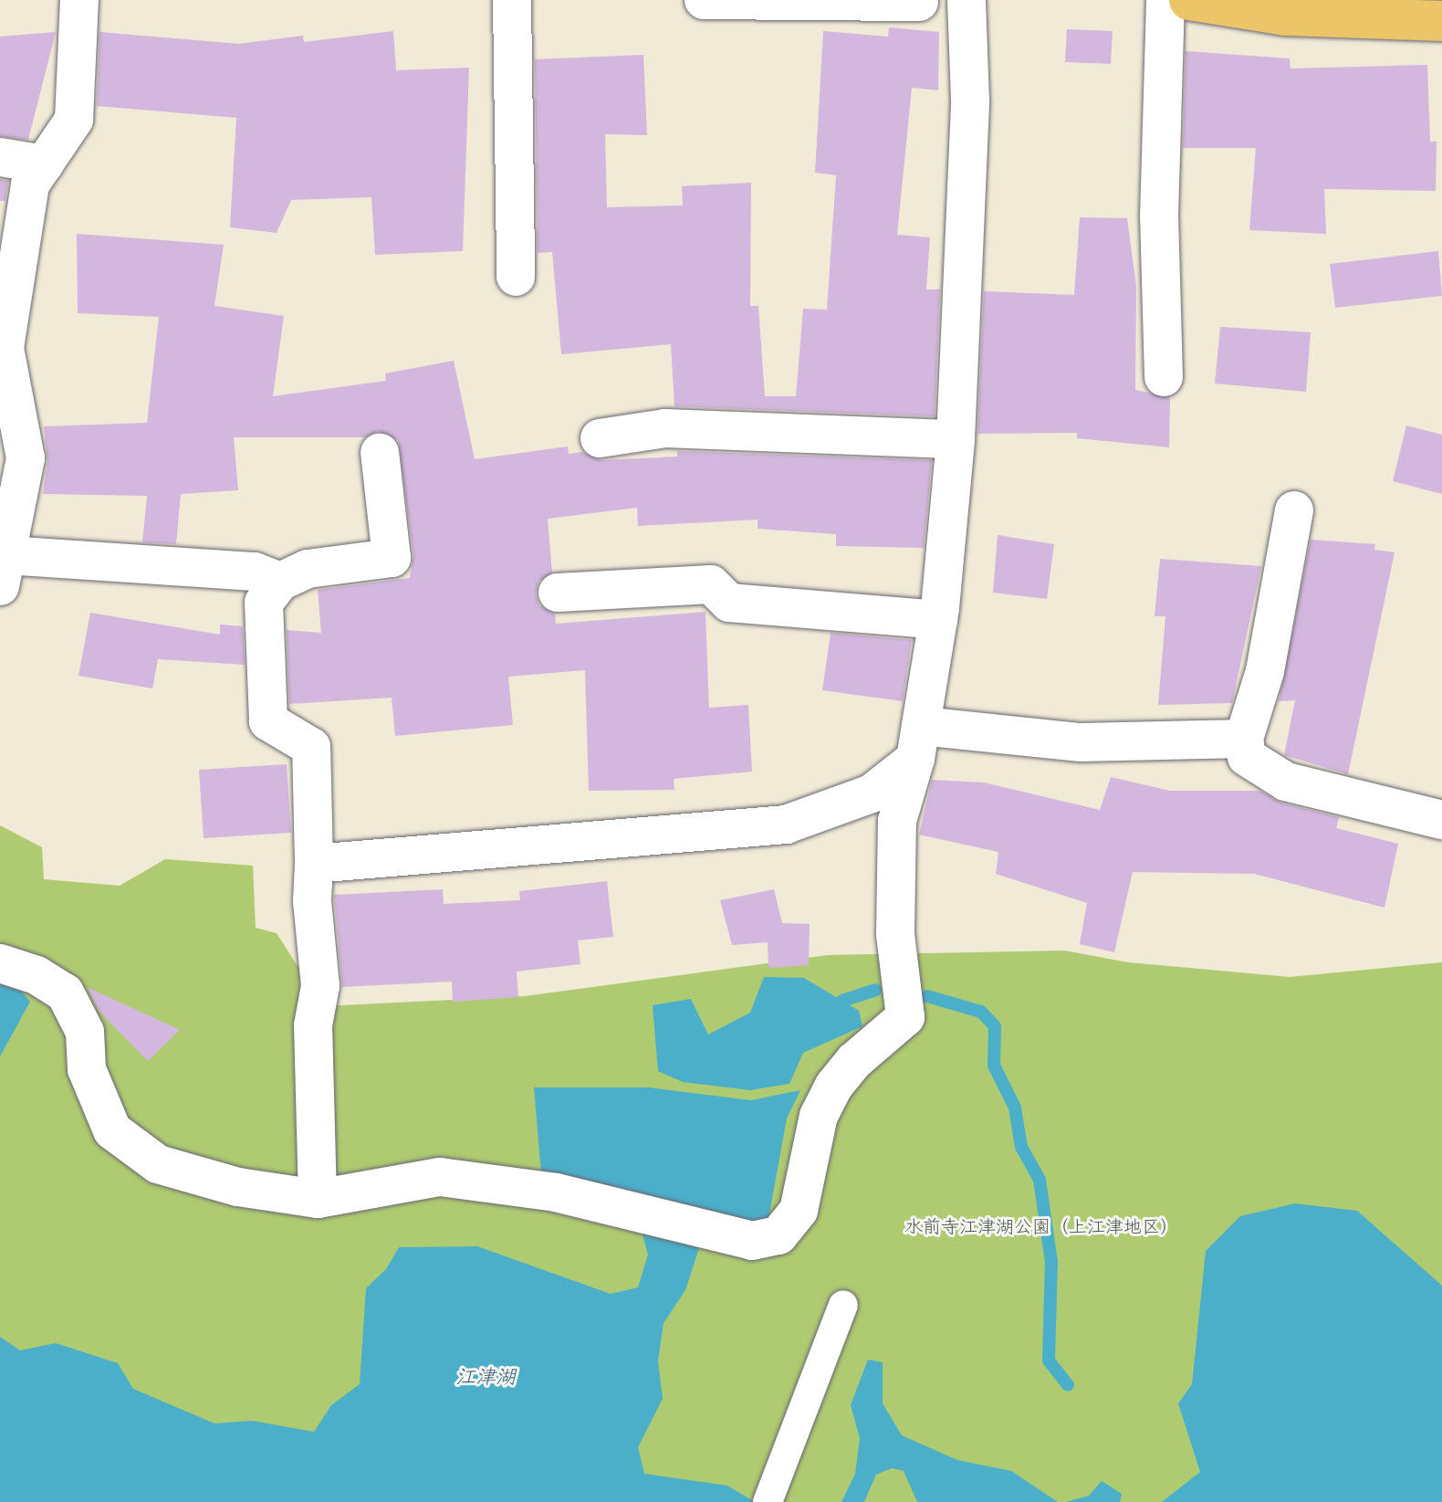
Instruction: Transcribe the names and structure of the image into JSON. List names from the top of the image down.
{
  "water": ["江津湖"],
  "parks": ["水前寺江津湖公園（上江津地区）"]
}
